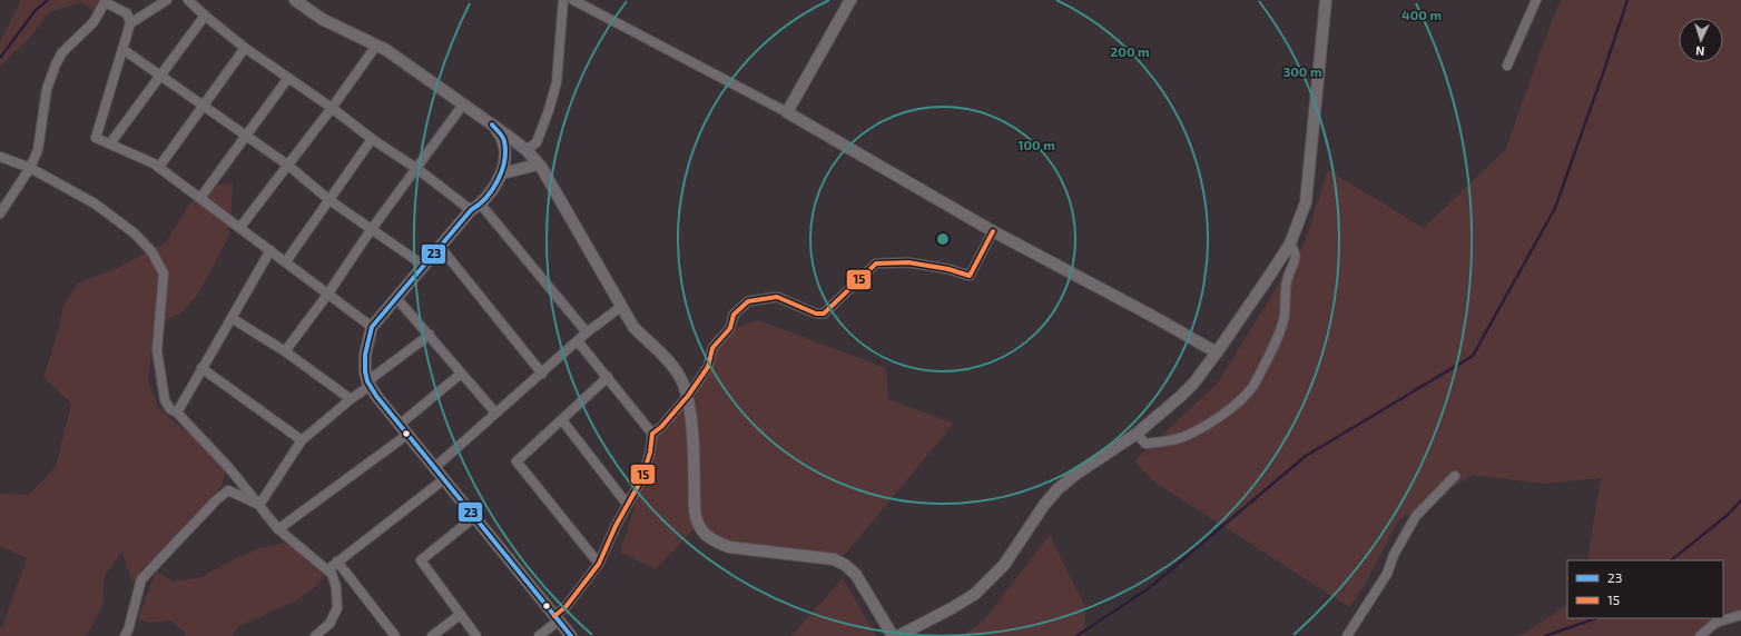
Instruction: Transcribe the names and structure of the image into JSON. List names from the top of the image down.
{
  "lines": ["transit line 23", "transit line 15"],
  "legend": ["23", "15"],
  "north": "bottom",
  "rings": [
    "400 m",
    "200 m",
    "300 m",
    "100 m"
  ]
}
